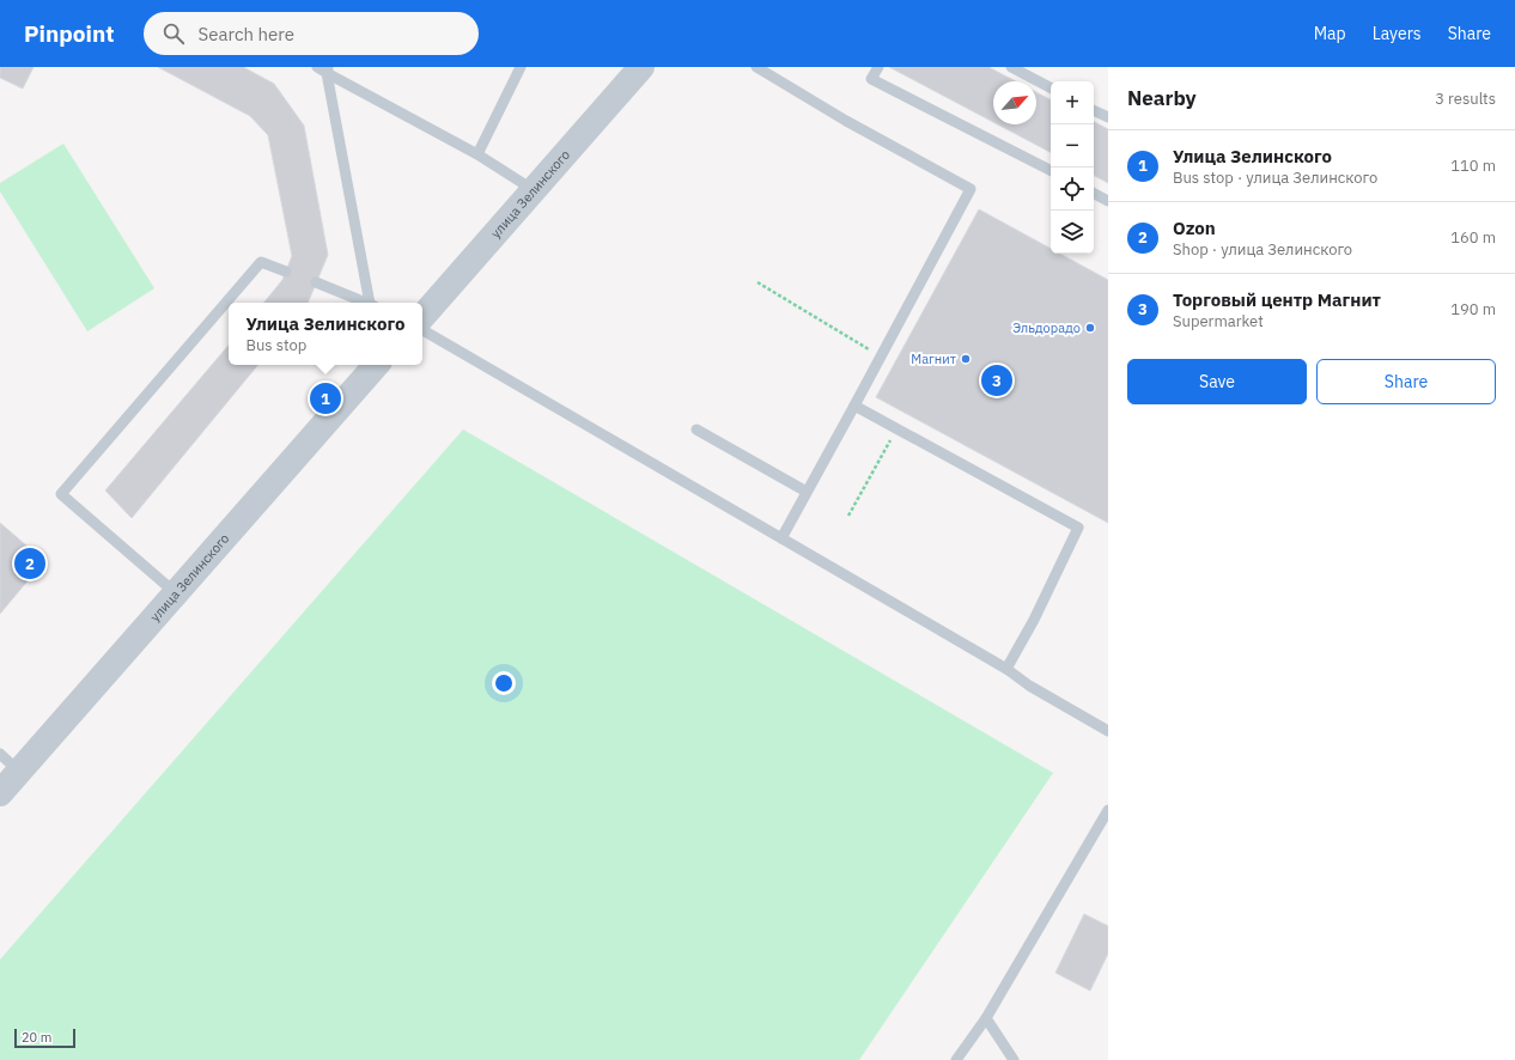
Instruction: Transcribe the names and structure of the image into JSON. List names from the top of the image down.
{
  "streets": {
    "street": ["улица Зелинского"]
  },
  "places": ["Эльдорадо", "Магнит"],
  "scale_bar": "20 m",
  "north": "top right",
  "page": {
    "header": "Pinpoint",
    "search": "Search here",
    "nav": ["Map", "Layers", "Share"],
    "heading": ["Nearby", "3 results"],
    "map_buttons": ["+", "−"],
    "list": [
      {
        "mark": "1",
        "name": "Улица Зелинского",
        "note": "Bus stop · улица Зелинского",
        "value": "110 m"
      },
      {
        "mark": "2",
        "name": "Ozon",
        "note": "Shop · улица Зелинского",
        "value": "160 m"
      },
      {
        "mark": "3",
        "name": "Торговый центр Магнит",
        "note": "Supermarket",
        "value": "190 m"
      }
    ],
    "popup": ["Улица Зелинского", "Bus stop"],
    "buttons": ["Save", "Share"],
    "pins": ["3", "1", "2"],
    "scale": "20 m"
  }
}
